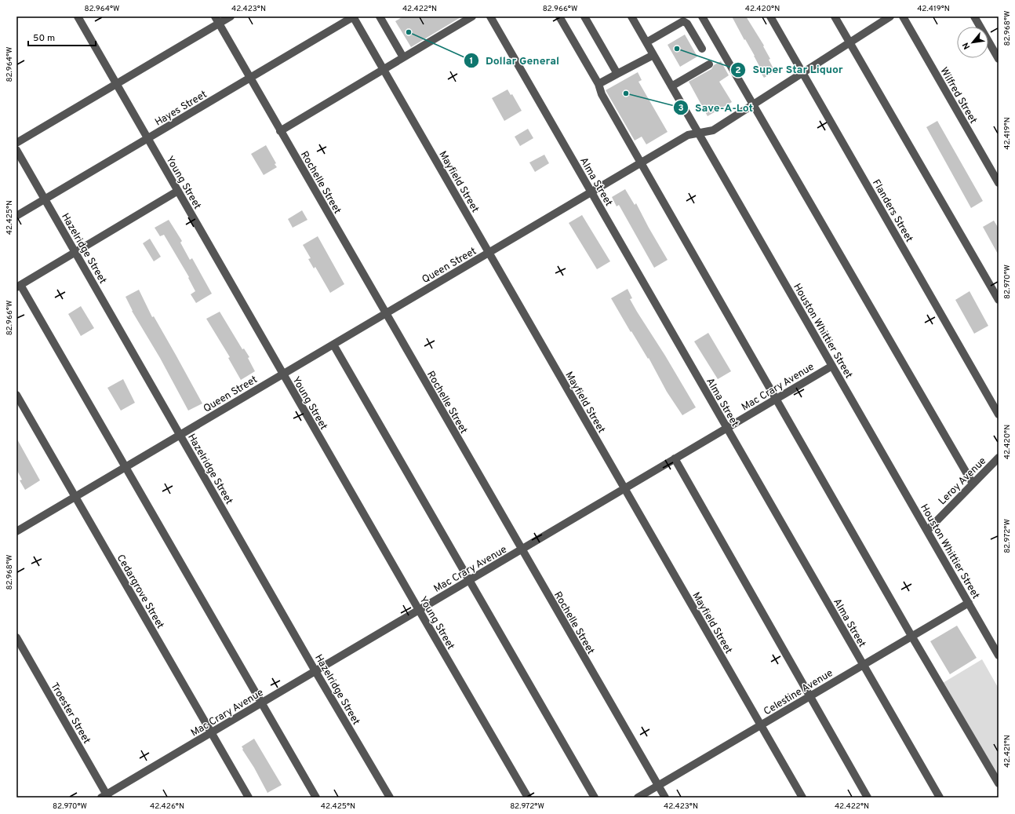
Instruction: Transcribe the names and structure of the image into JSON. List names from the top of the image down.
{
  "streets": {
    "street": [
      "Wilfred Street",
      "Hayes Street",
      "Mayfield Street",
      "Alma Street",
      "Young Street",
      "Rochelle Street",
      "Flanders Street",
      "Hazelridge Street",
      "Queen Street",
      "Houston Whittier Street",
      "Mac Crary Avenue",
      "Leroy Avenue",
      "Cedargrove Street",
      "Celestine Avenue",
      "Troester Street"
    ]
  },
  "crossings": [
    ["Hayes Street", "Mayfield Street"],
    ["Hayes Street", "Young Street"],
    ["Hayes Street", "Rochelle Street"],
    ["Hayes Street", "Hazelridge Street"],
    ["Mayfield Street", "Queen Street"],
    ["Mayfield Street", "Mac Crary Avenue"],
    ["Mayfield Street", "Celestine Avenue"],
    ["Alma Street", "Queen Street"],
    ["Alma Street", "Mac Crary Avenue"],
    ["Alma Street", "Celestine Avenue"],
    ["Young Street", "Queen Street"],
    ["Young Street", "Mac Crary Avenue"],
    ["Rochelle Street", "Queen Street"],
    ["Rochelle Street", "Mac Crary Avenue"],
    ["Rochelle Street", "Celestine Avenue"],
    ["Flanders Street", "Queen Street"],
    ["Hazelridge Street", "Queen Street"],
    ["Hazelridge Street", "Mac Crary Avenue"],
    ["Queen Street", "Houston Whittier Street"],
    ["Queen Street", "Cedargrove Street"],
    ["Houston Whittier Street", "Mac Crary Avenue"],
    ["Houston Whittier Street", "Leroy Avenue"],
    ["Houston Whittier Street", "Celestine Avenue"],
    ["Mac Crary Avenue", "Cedargrove Street"],
    ["Mac Crary Avenue", "Troester Street"]
  ],
  "places": ["Dollar General", "Super Star Liquor", "Save-A-Lot"],
  "scale_bar": "50 m",
  "north": "bottom left",
  "coordinates": [
    "82.964°W",
    "42.423°N",
    "42.422°N",
    "82.966°W",
    "42.420°N",
    "42.419°N",
    "82.968°W",
    "42.425°N",
    "82.970°W",
    "82.972°W",
    "42.421°N",
    "42.426°N"
  ]
}
